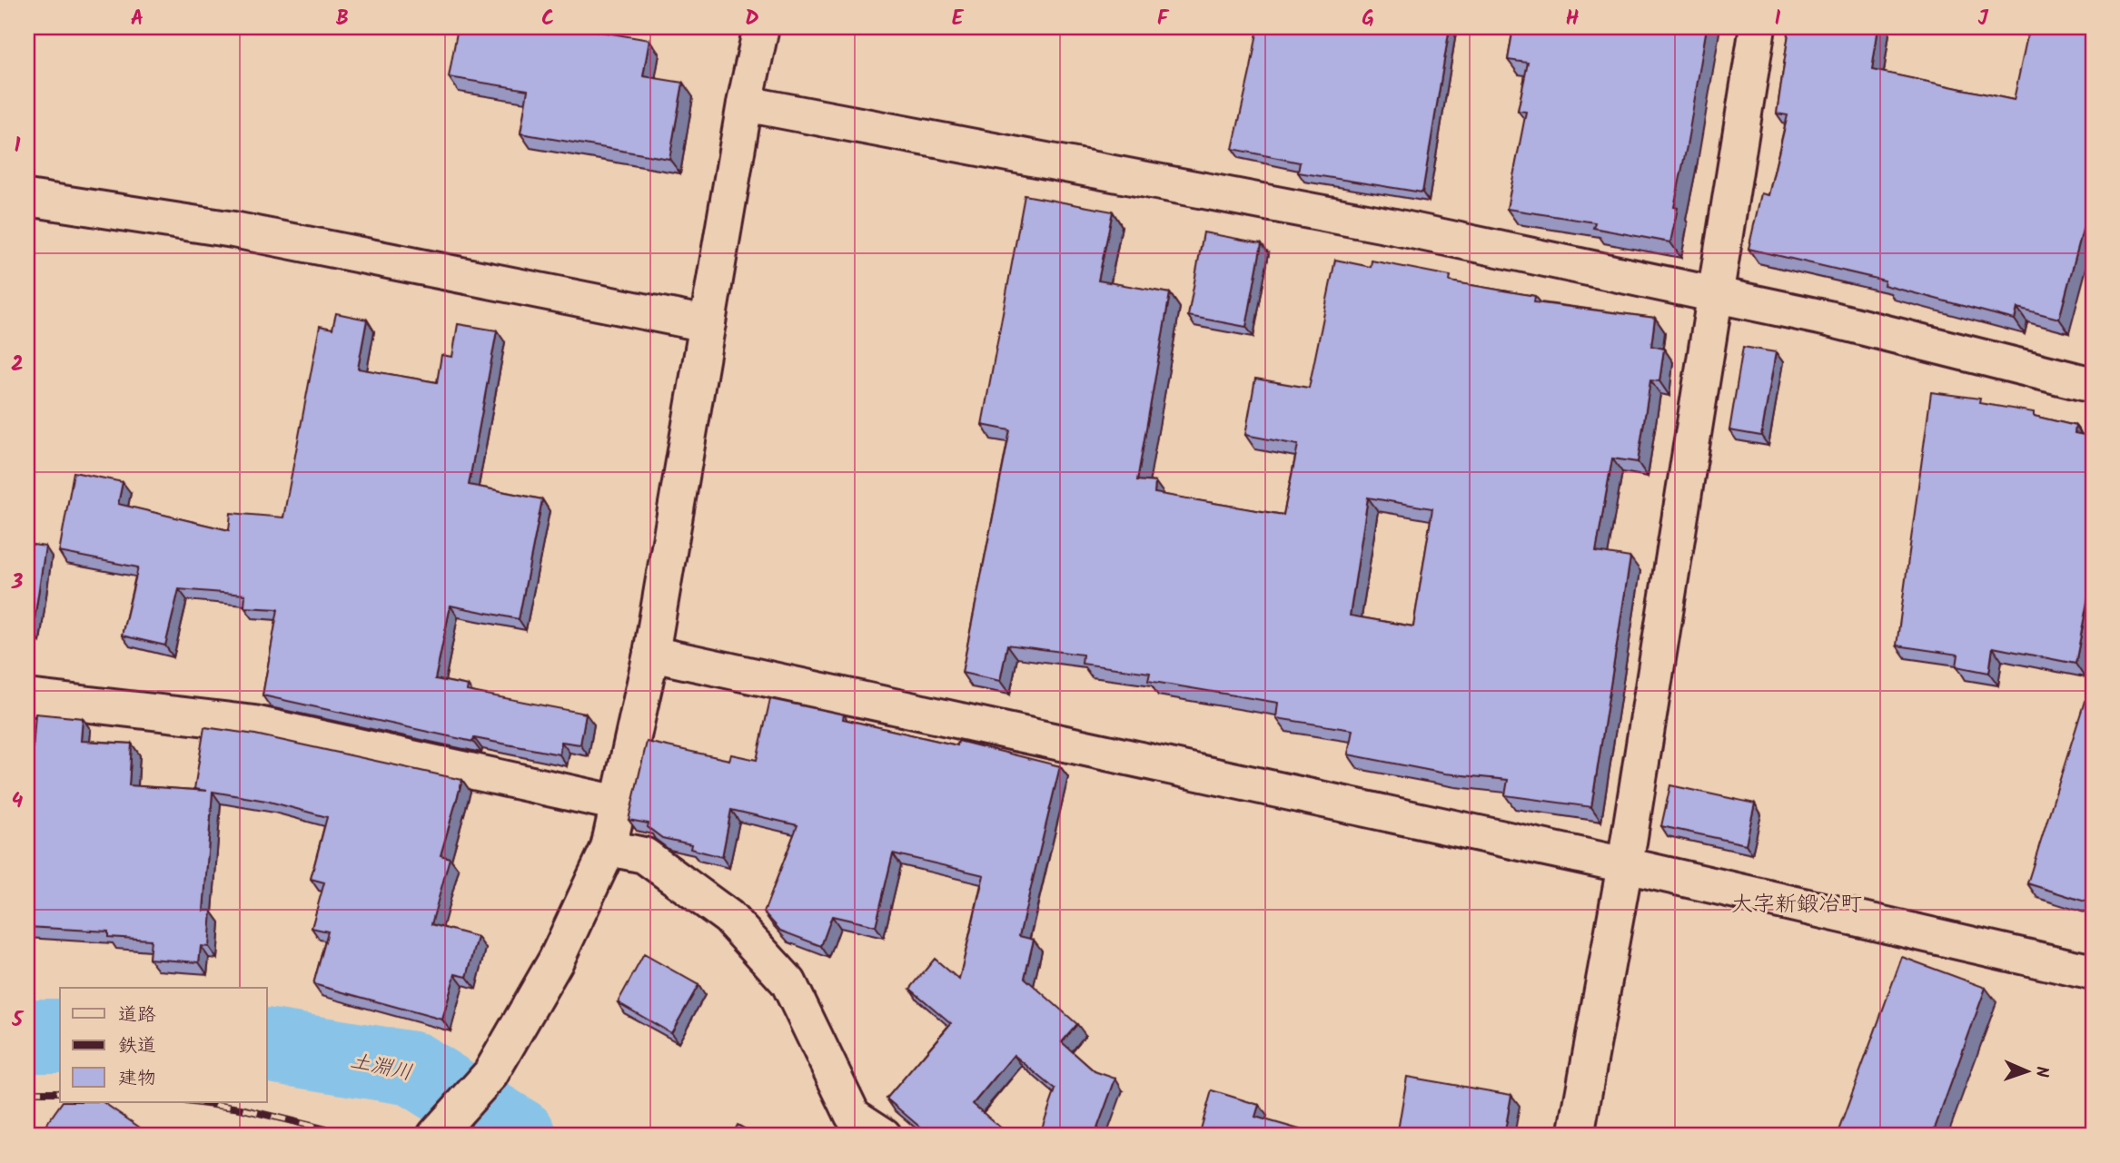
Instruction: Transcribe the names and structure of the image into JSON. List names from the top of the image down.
{
  "districts": ["大字新鍛冶町"],
  "water": ["土淵川"],
  "legend": ["道路", "鉄道", "建物"],
  "north": "right",
  "grid": {
    "columns": [
      "A",
      "B",
      "C",
      "D",
      "E",
      "F",
      "G",
      "H",
      "I",
      "J"
    ],
    "rows": [
      "1",
      "2",
      "3",
      "4",
      "5"
    ]
  }
}
